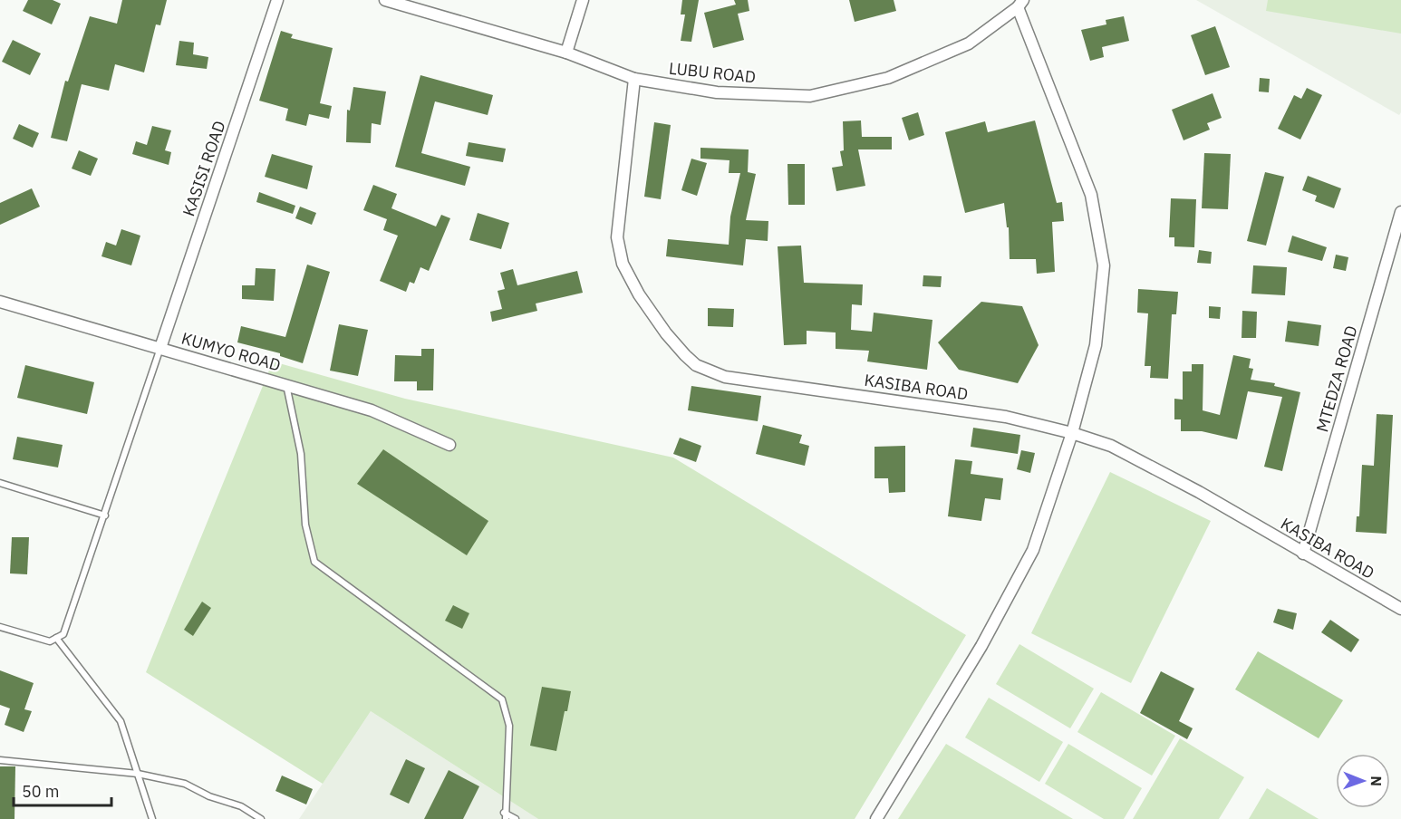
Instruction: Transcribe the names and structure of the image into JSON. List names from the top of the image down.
{
  "streets": {
    "street": [
      "LUBU ROAD",
      "KASISI ROAD",
      "KUMYO ROAD",
      "MTEDZA ROAD",
      "KASIBA ROAD"
    ]
  },
  "crossings": [
    ["LUBU ROAD", "KASIBA ROAD"],
    ["KASISI ROAD", "KUMYO ROAD"],
    ["MTEDZA ROAD", "KASIBA ROAD"]
  ],
  "scale_bar": "50 m",
  "north": "right"
}
